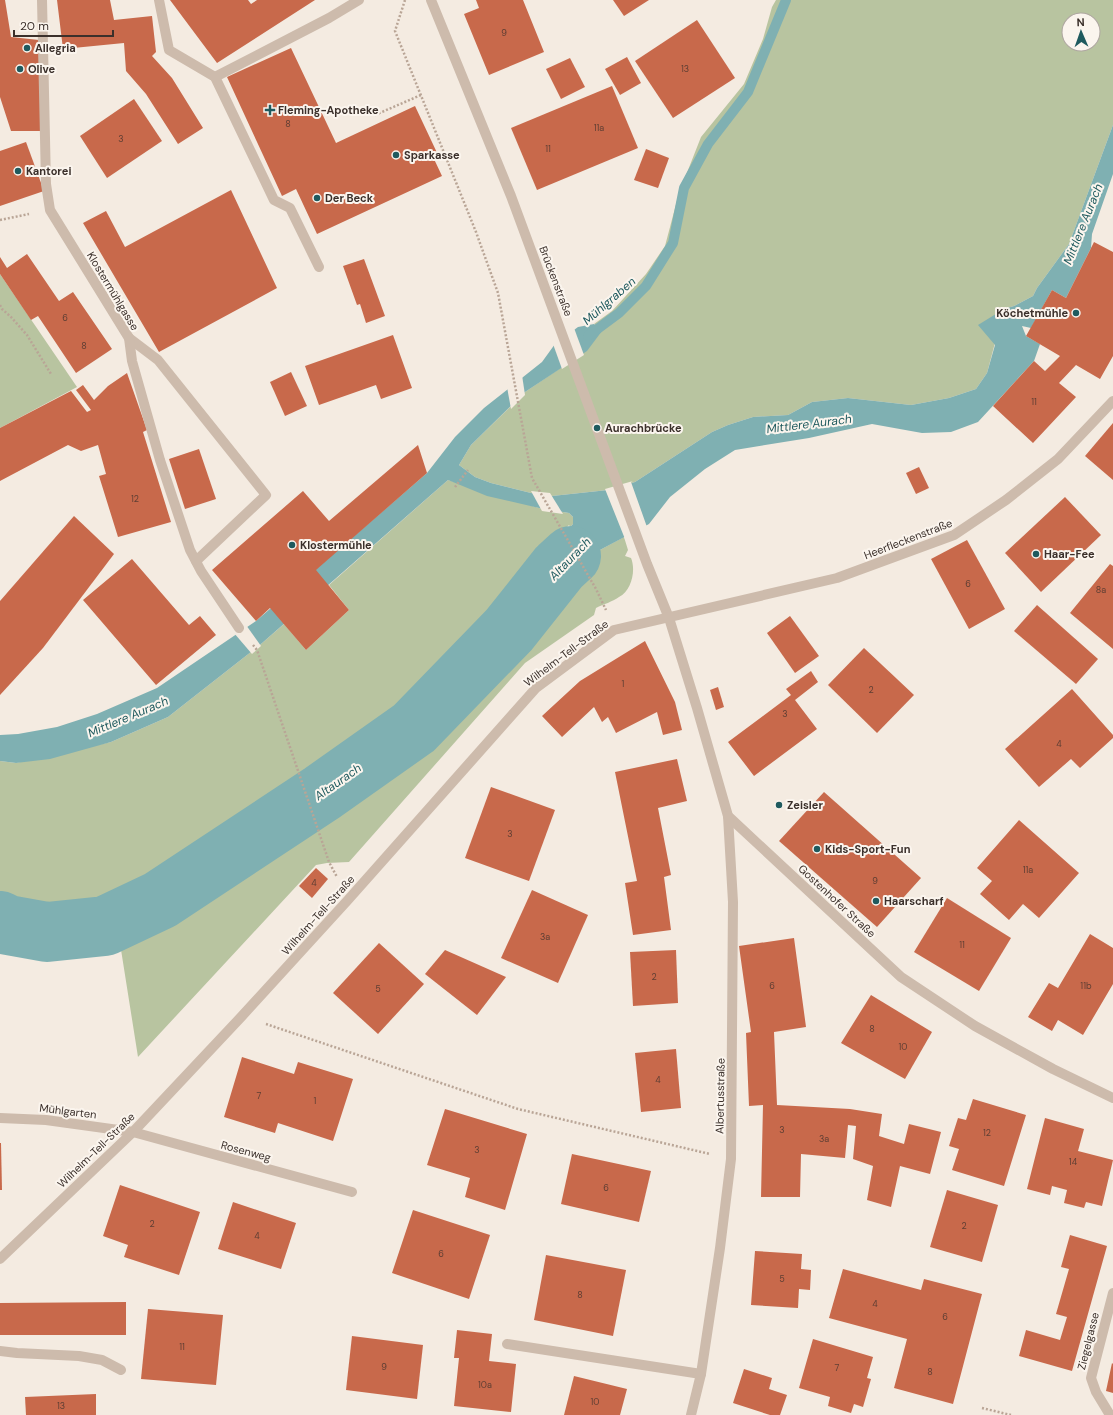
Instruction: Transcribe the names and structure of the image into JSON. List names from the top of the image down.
{
  "streets": {
    "street": [
      "Brückenstraße",
      "Klostermühlgasse",
      "Heerfleckenstraße",
      "Wilhelm-Tell-Straße",
      "Gostenhofer Straße",
      "Albertusstraße",
      "Mühlgarten",
      "Rosenweg",
      "Ziegelgasse"
    ]
  },
  "crossings": [
    ["Brückenstraße", "Heerfleckenstraße"],
    ["Brückenstraße", "Wilhelm-Tell-Straße"],
    ["Heerfleckenstraße", "Wilhelm-Tell-Straße"],
    ["Wilhelm-Tell-Straße", "Mühlgarten"],
    ["Wilhelm-Tell-Straße", "Rosenweg"],
    ["Gostenhofer Straße", "Albertusstraße"],
    ["Mühlgarten", "Rosenweg"]
  ],
  "water": ["Mittlere Aurach", "Mühlgraben", "Altaurach"],
  "places": {
    "other": [
      "Allegria",
      "Olive",
      "Sparkasse",
      "Kantorei",
      "Der Beck",
      "Köchetmühle",
      "Aurachbrücke",
      "Klostermühle",
      "Haar-Fee",
      "Zeisler",
      "Kids-Sport-Fun",
      "Haarscharf"
    ],
    "health": ["Fleming-Apotheke"]
  },
  "house_numbers": [
    "9",
    "13",
    "8",
    "11a",
    "3",
    "11",
    "6",
    "8",
    "11",
    "12",
    "6",
    "8a",
    "1",
    "2",
    "3",
    "4",
    "3",
    "11a",
    "9",
    "4",
    "3a",
    "11",
    "2",
    "6",
    "11b",
    "5",
    "8",
    "10",
    "4",
    "7",
    "1",
    "3",
    "12",
    "3a",
    "3",
    "14",
    "6",
    "2",
    "2",
    "4",
    "6",
    "5",
    "8",
    "4",
    "6",
    "11",
    "9",
    "7",
    "8",
    "10a",
    "10",
    "13"
  ],
  "scale_bar": "20 m",
  "north": "top"
}
